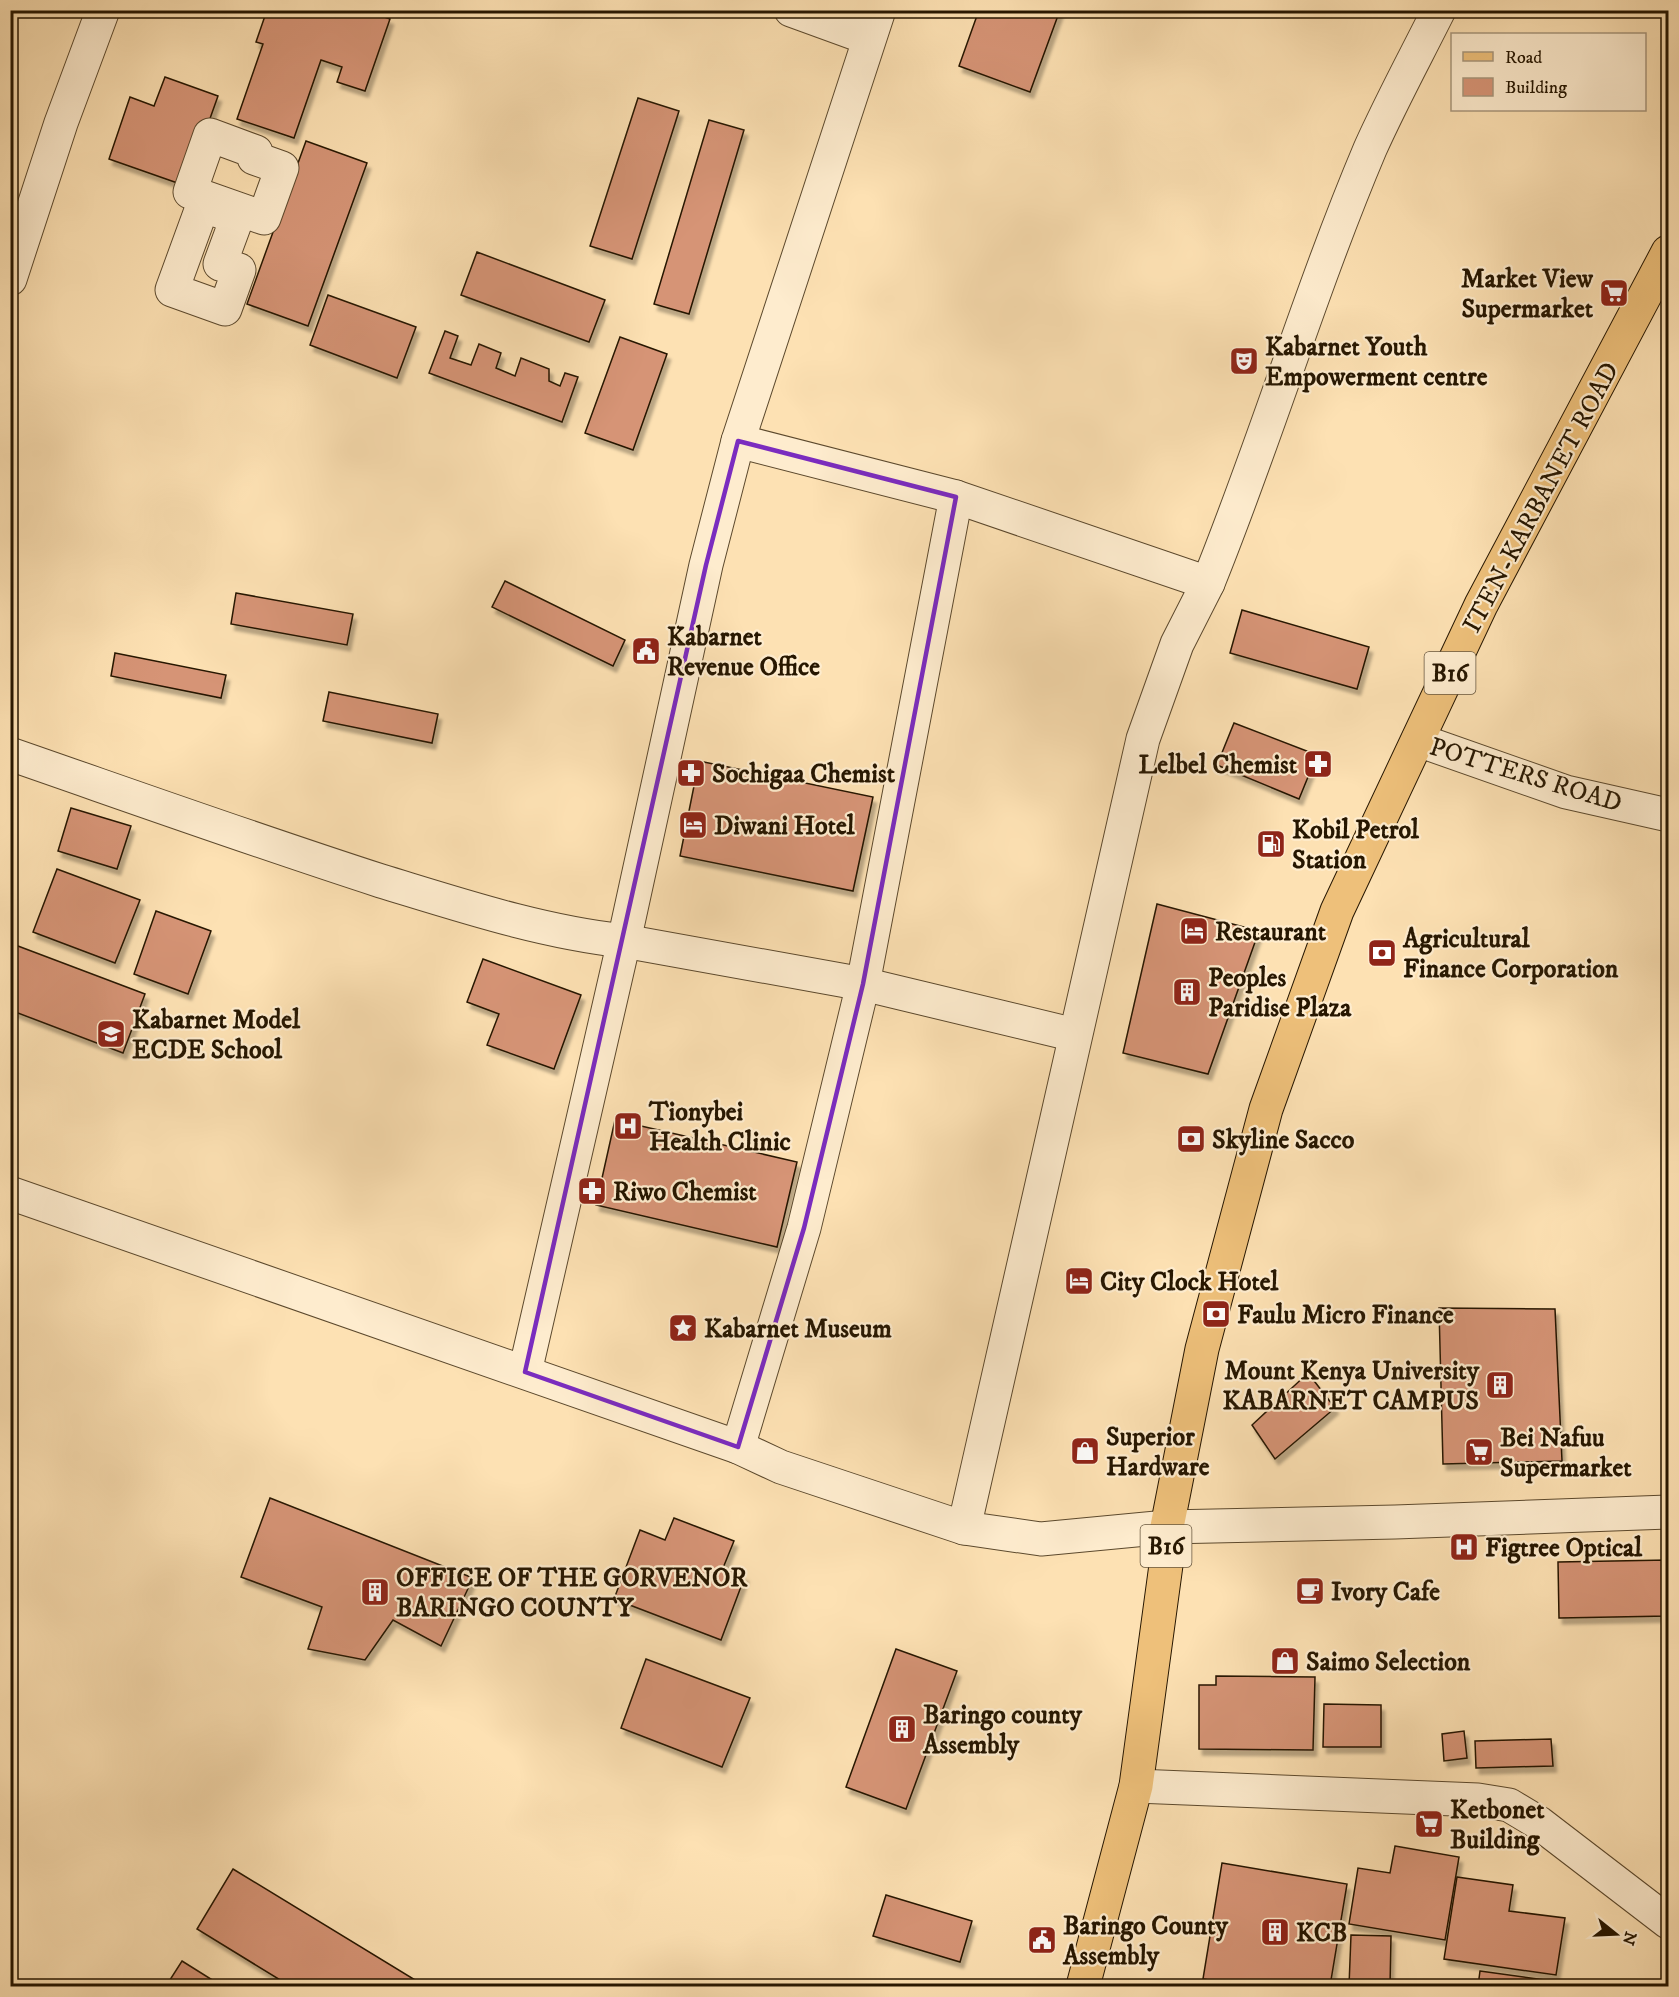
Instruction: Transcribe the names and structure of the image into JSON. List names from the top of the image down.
{
  "streets": {
    "main road": ["ITEN-KARBANET ROAD", "B16"],
    "street": ["POTTERS ROAD"]
  },
  "crossings": [
    ["ITEN-KARBANET ROAD", "B16"],
    ["ITEN-KARBANET ROAD", "POTTERS ROAD"]
  ],
  "places": {
    "supermarket": ["Market View Supermarket", "Bei Nafuu Supermarket", "Ketbonet Building"],
    "theatre": ["Kabarnet Youth Empowerment centre"],
    "public building": ["Kabarnet Revenue Office", "Baringo County Assembly"],
    "pharmacy": ["Lelbel Chemist", "Sochigaa Chemist", "Riwo Chemist"],
    "hotel": ["Diwani Hotel", "Restaurant", "City Clock Hotel"],
    "fuel station": ["Kobil Petrol Station"],
    "bank": ["Agricultural Finance Corporation", "Skyline Sacco", "Faulu Micro Finance"],
    "building": [
      "Peoples Paridise Plaza",
      "Mount Kenya University KABARNET CAMPUS",
      "OFFICE OF THE GORVENOR BARINGO COUNTY",
      "Baringo county Assembly",
      "KCB"
    ],
    "school or university": ["Kabarnet Model ECDE School"],
    "hospital": ["Tionybei Health Clinic", "Figtree Optical"],
    "place": ["Kabarnet Museum"],
    "shop": ["Superior Hardware", "Saimo Selection"],
    "cafe": ["Ivory Cafe"]
  },
  "legend": ["Road", "Building"],
  "north": "right"
}
